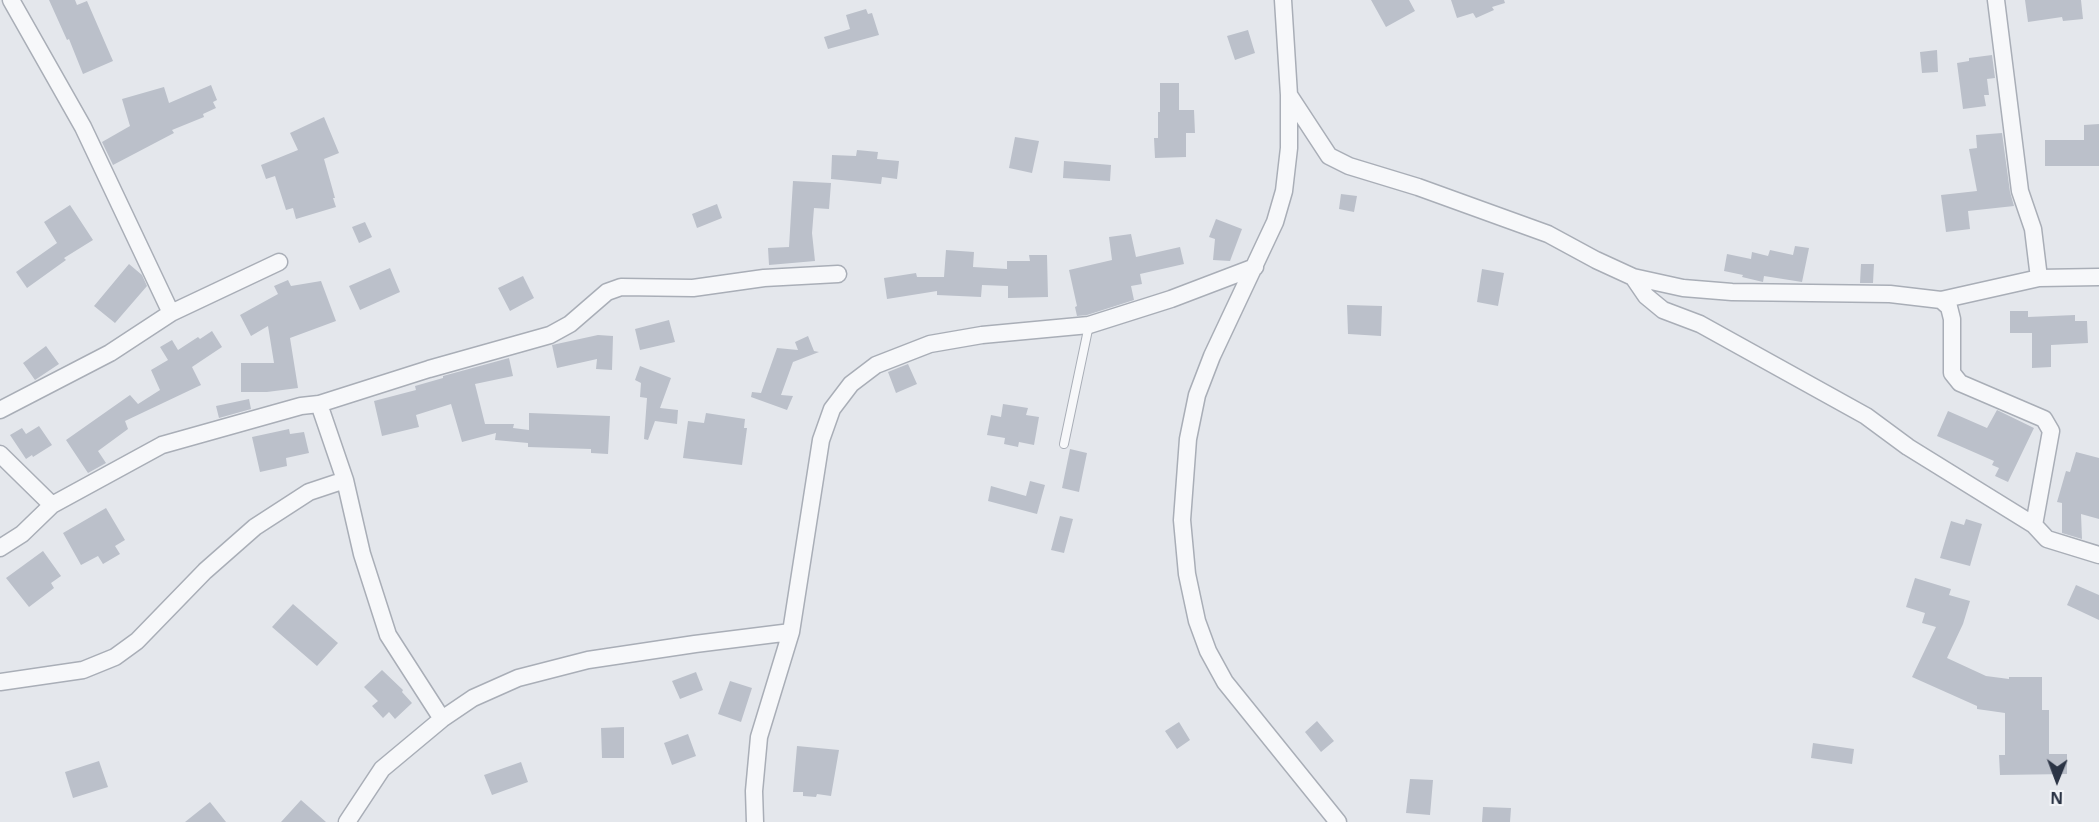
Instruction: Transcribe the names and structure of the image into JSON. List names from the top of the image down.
{
  "north": "bottom"
}
